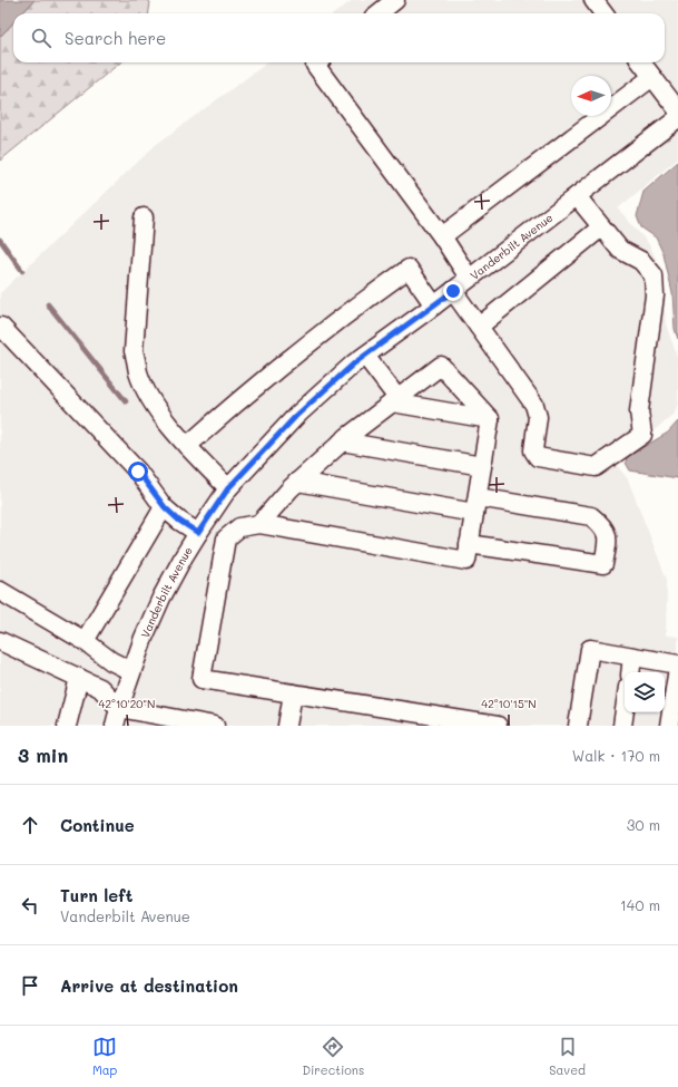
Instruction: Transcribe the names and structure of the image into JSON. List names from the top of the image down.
{
  "streets": {
    "street": ["Vanderbilt Avenue"]
  },
  "north": "left",
  "page": {
    "search": "Search here",
    "heading": ["3 min", "Walk · 170 m"],
    "list": [
      ["Continue", "30 m"],
      ["Turn left", "Vanderbilt Avenue", "140 m"],
      "Arrive at destination"
    ],
    "nav": ["Map", "Directions", "Saved"]
  },
  "coordinates": ["42°10'20\"N", "42°10'15\"N"]
}
